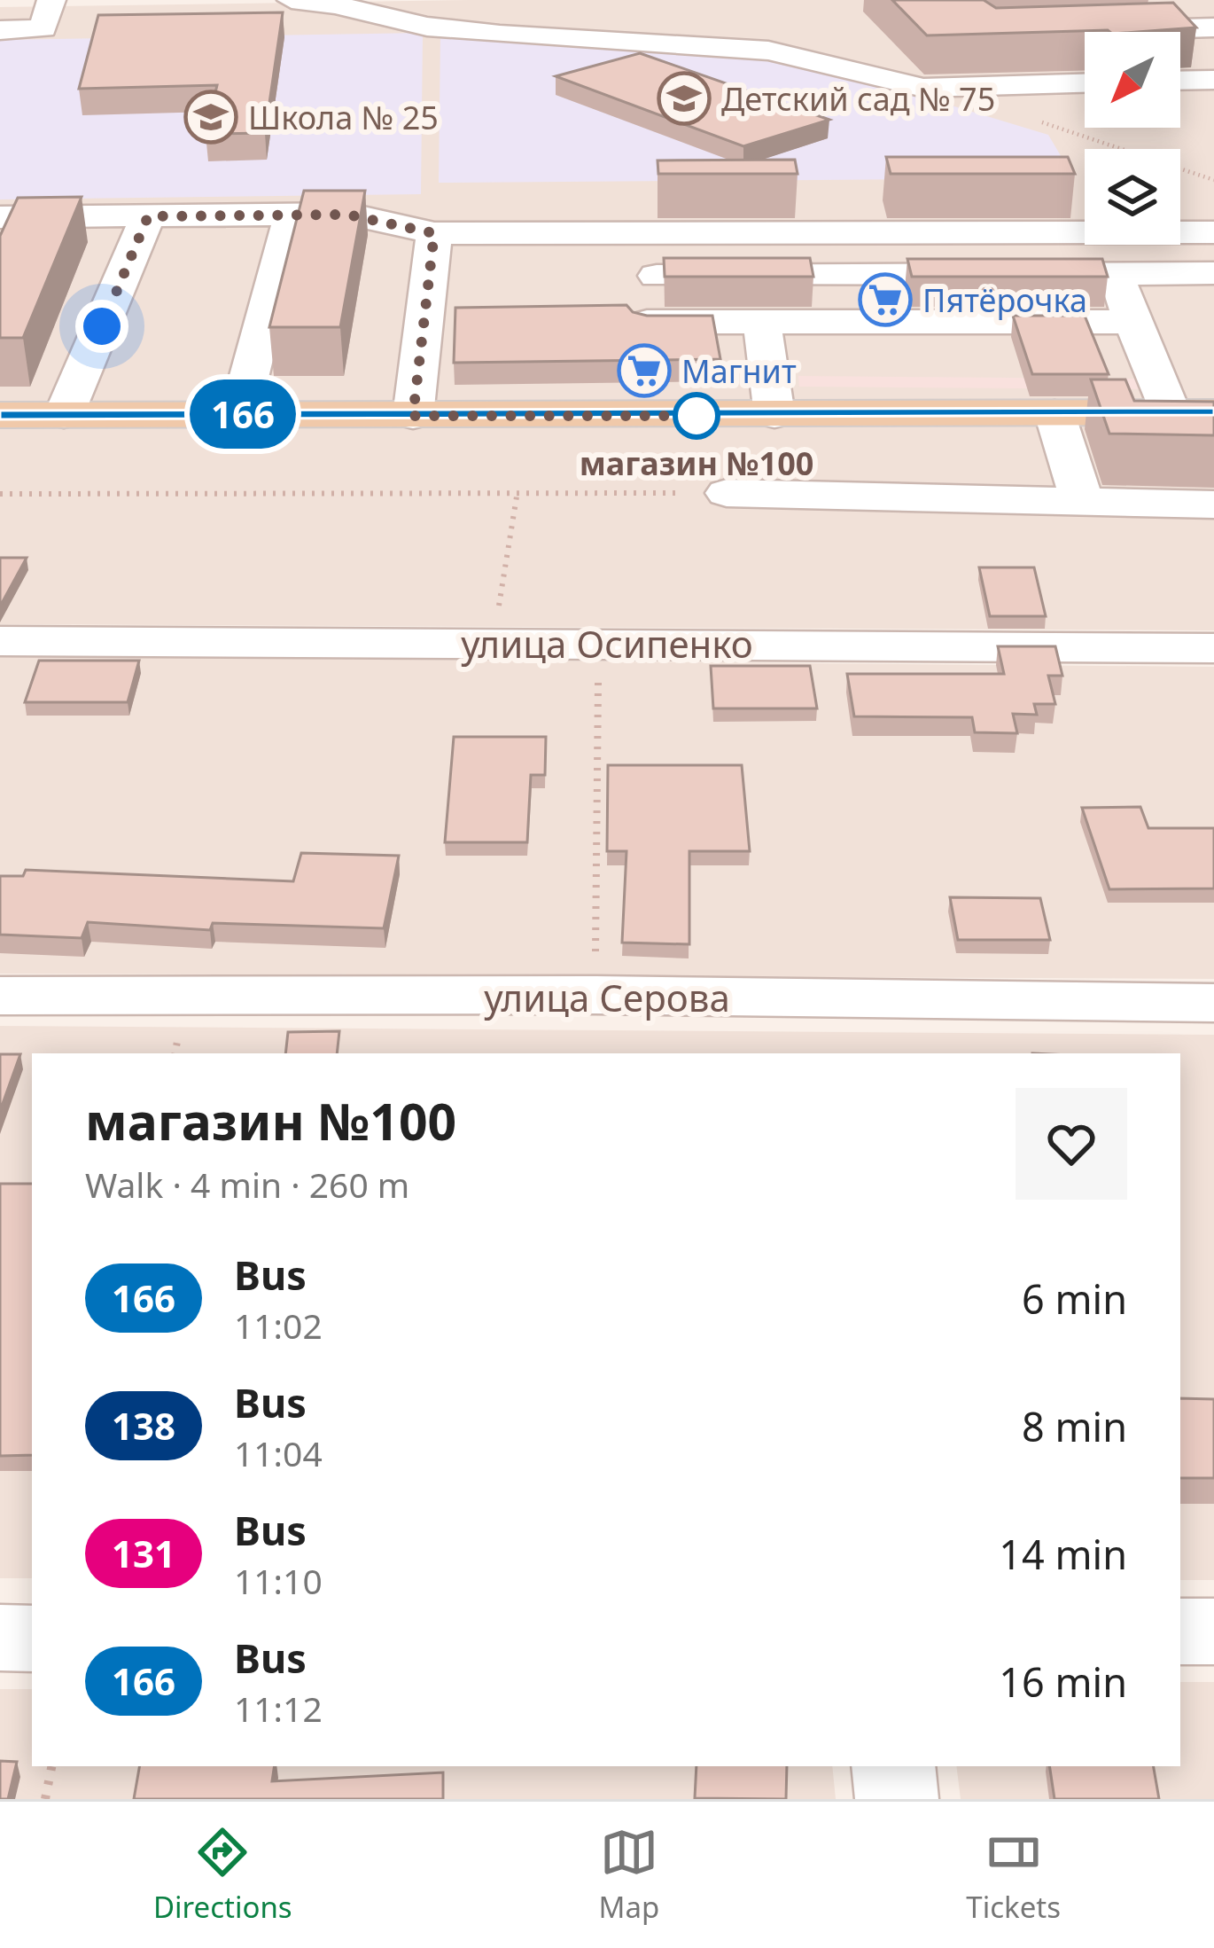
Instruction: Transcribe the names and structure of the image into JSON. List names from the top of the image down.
{
  "streets": {
    "street": ["улица Осипенко", "улица Серова"]
  },
  "places": {
    "school or university": ["Детский сад № 75", "Школа № 25"],
    "supermarket": ["Пятёрочка", "Магнит"],
    "other": ["магазин №100"]
  },
  "lines": ["bus line 166"],
  "north": "bottom left",
  "page": {
    "on_map": "166",
    "heading": ["магазин №100", "Walk · 4 min · 260 m"],
    "list": [
      {
        "mark": "166",
        "name": "Bus",
        "note": "11:02",
        "value": "6 min"
      },
      {
        "mark": "138",
        "name": "Bus",
        "note": "11:04",
        "value": "8 min"
      },
      {
        "mark": "131",
        "name": "Bus",
        "note": "11:10",
        "value": "14 min"
      },
      {
        "mark": "166",
        "name": "Bus",
        "note": "11:12",
        "value": "16 min"
      }
    ],
    "tabs": ["Directions", "Map", "Tickets"]
  }
}
